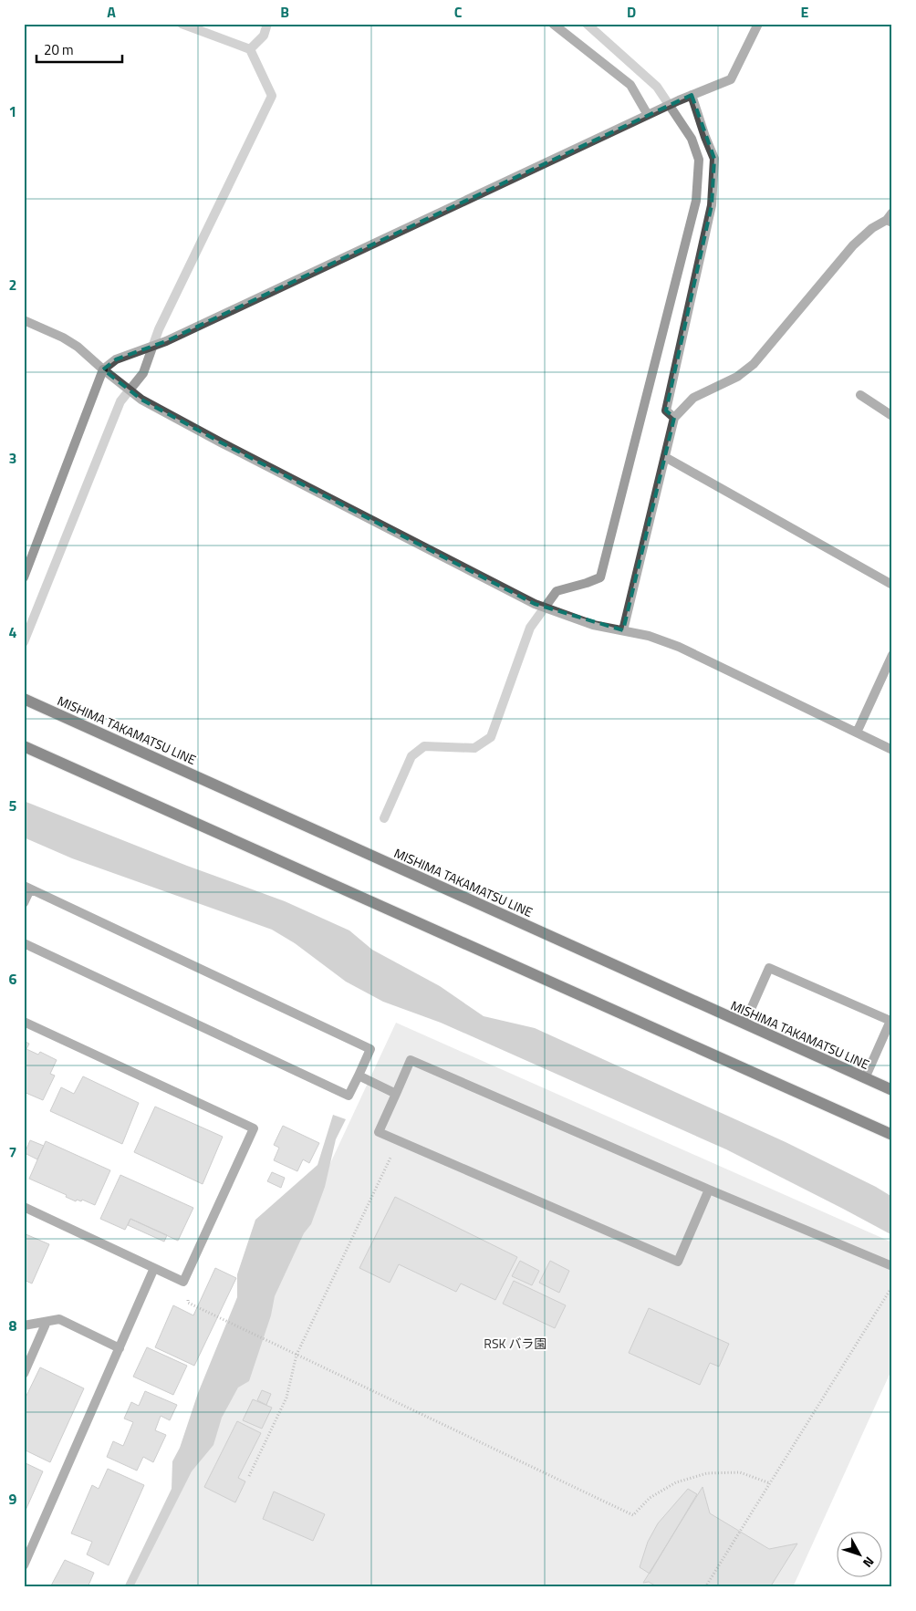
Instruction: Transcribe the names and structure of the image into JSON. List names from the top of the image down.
{
  "streets": {
    "main road": ["MISHIMA TAKAMATSU LINE"]
  },
  "parks": ["RSK バラ園"],
  "scale_bar": "20 m",
  "north": "bottom right",
  "grid": {
    "columns": [
      "A",
      "B",
      "C",
      "D",
      "E"
    ],
    "rows": [
      "1",
      "2",
      "3",
      "4",
      "5",
      "6",
      "7",
      "8",
      "9"
    ]
  }
}
